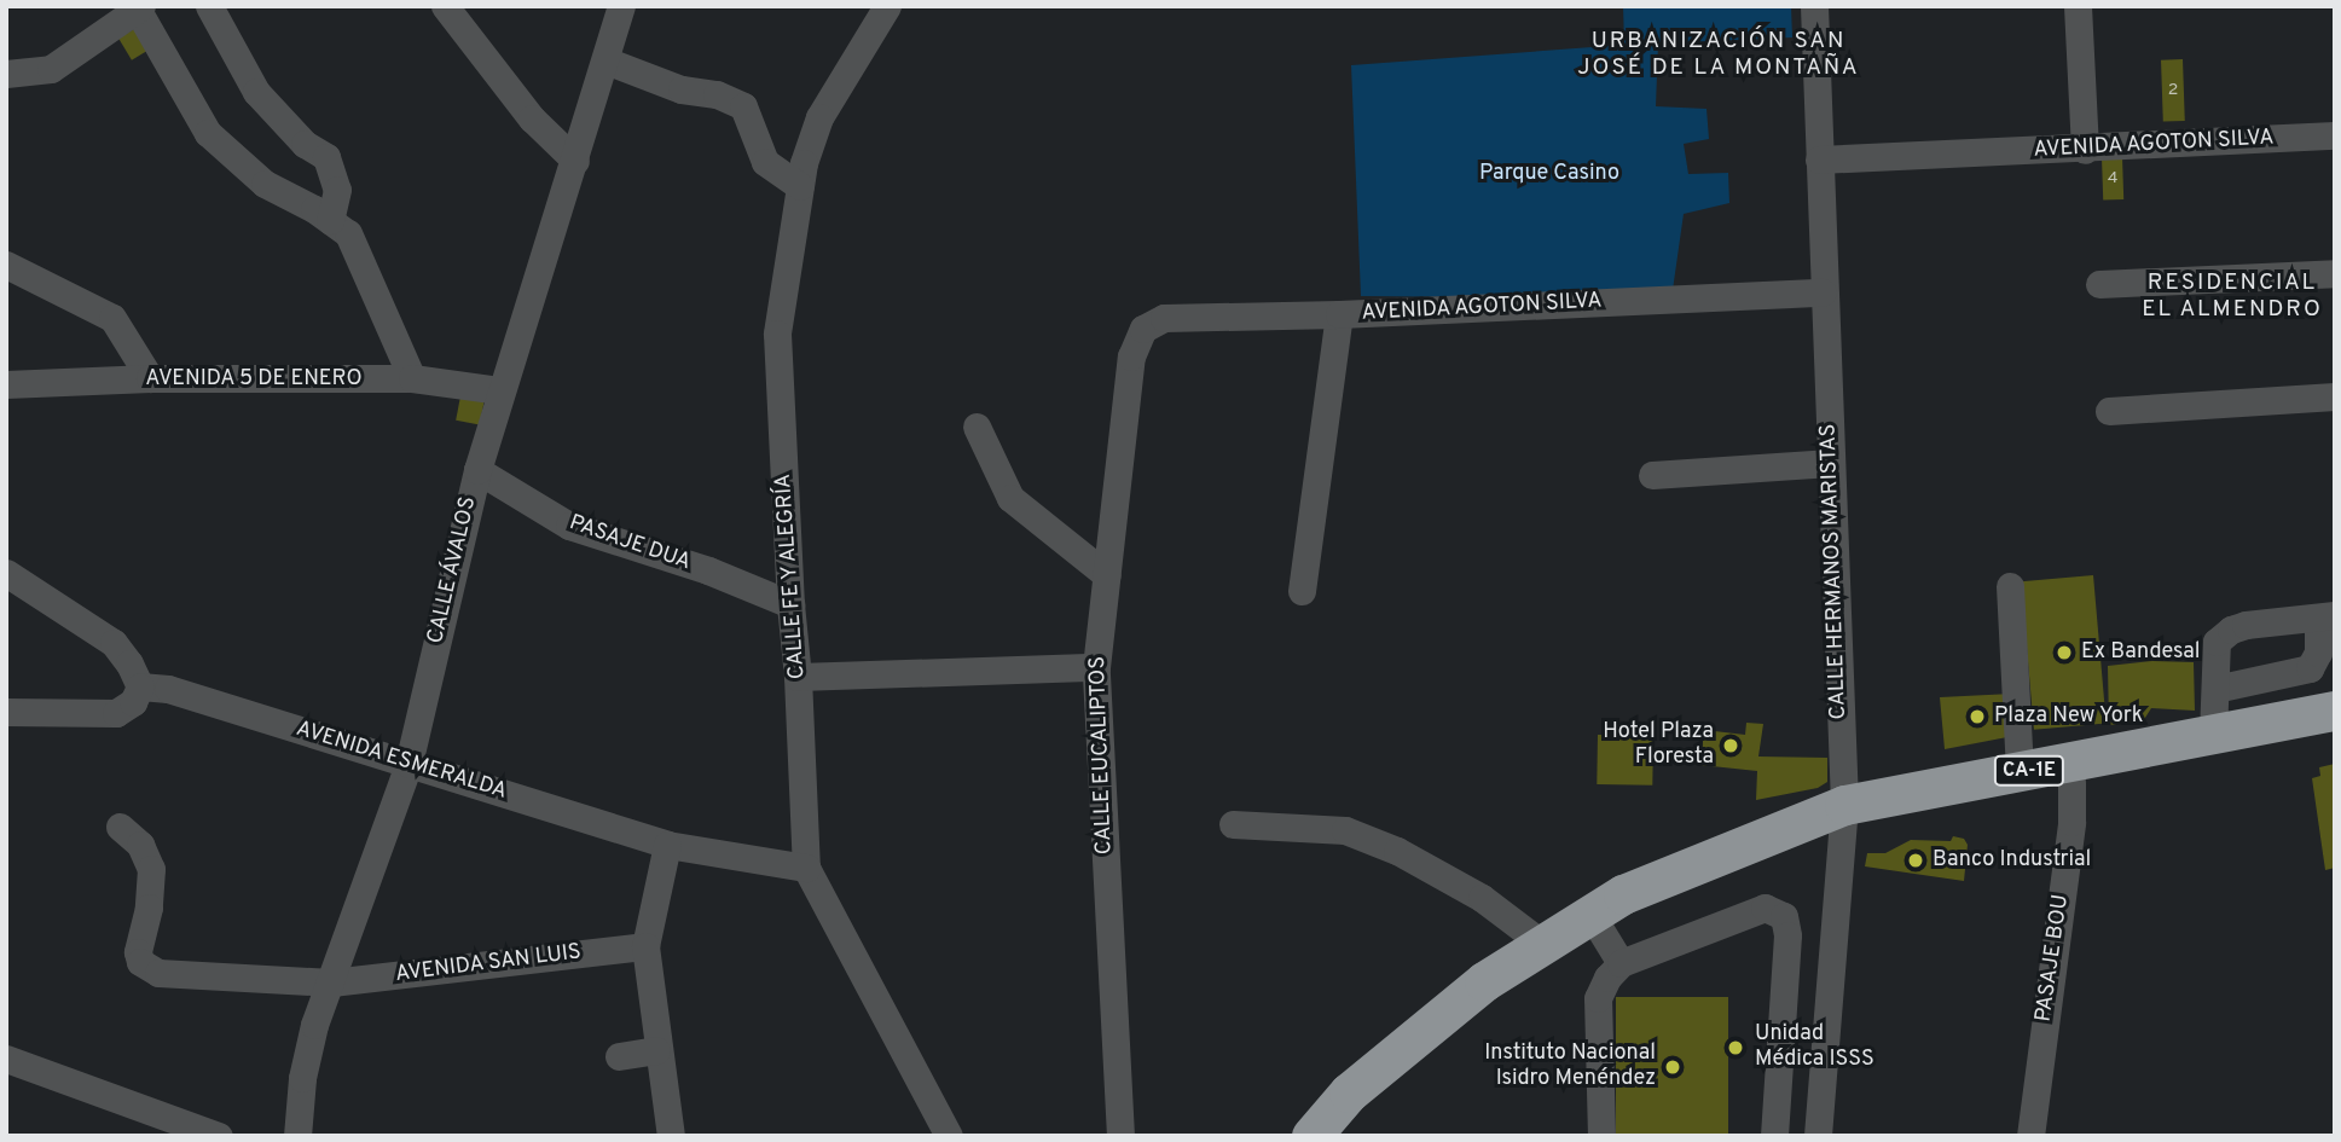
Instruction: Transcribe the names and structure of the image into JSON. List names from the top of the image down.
{
  "streets": {
    "highway": ["CA-1E"],
    "street": [
      "AVENIDA AGOTON SILVA",
      "AVENIDA 5 DE ENERO",
      "PASAJE DUA",
      "CALLE ÁVALOS",
      "CALLE HERMANOS MARISTAS",
      "CALLE FE Y ALEGRÍA",
      "CALLE EUCALIPTOS",
      "AVENIDA ESMERALDA",
      "PASAJE BOU",
      "AVENIDA SAN LUIS"
    ]
  },
  "crossings": [
    ["AVENIDA AGOTON SILVA", "CALLE HERMANOS MARISTAS"],
    ["AVENIDA AGOTON SILVA", "CALLE EUCALIPTOS"],
    ["AVENIDA 5 DE ENERO", "CALLE ÁVALOS"],
    ["PASAJE DUA", "CALLE ÁVALOS"],
    ["PASAJE DUA", "CALLE FE Y ALEGRÍA"],
    ["CALLE ÁVALOS", "AVENIDA ESMERALDA"],
    ["CALLE ÁVALOS", "AVENIDA SAN LUIS"],
    ["CALLE HERMANOS MARISTAS", "CA-1E"],
    ["CALLE FE Y ALEGRÍA", "AVENIDA ESMERALDA"],
    ["CA-1E", "PASAJE BOU"]
  ],
  "districts": ["URBANIZACIÓN SAN JOSÉ DE LA MONTAÑA", "RESIDENCIAL EL ALMENDRO"],
  "parks": ["Parque Casino"],
  "places": [
    "Ex Bandesal",
    "Plaza New York",
    "Hotel Plaza Floresta",
    "Banco Industrial",
    "Unidad Médica ISSS",
    "Instituto Nacional Isidro Menéndez"
  ],
  "house_numbers": ["2", "4"]
}
